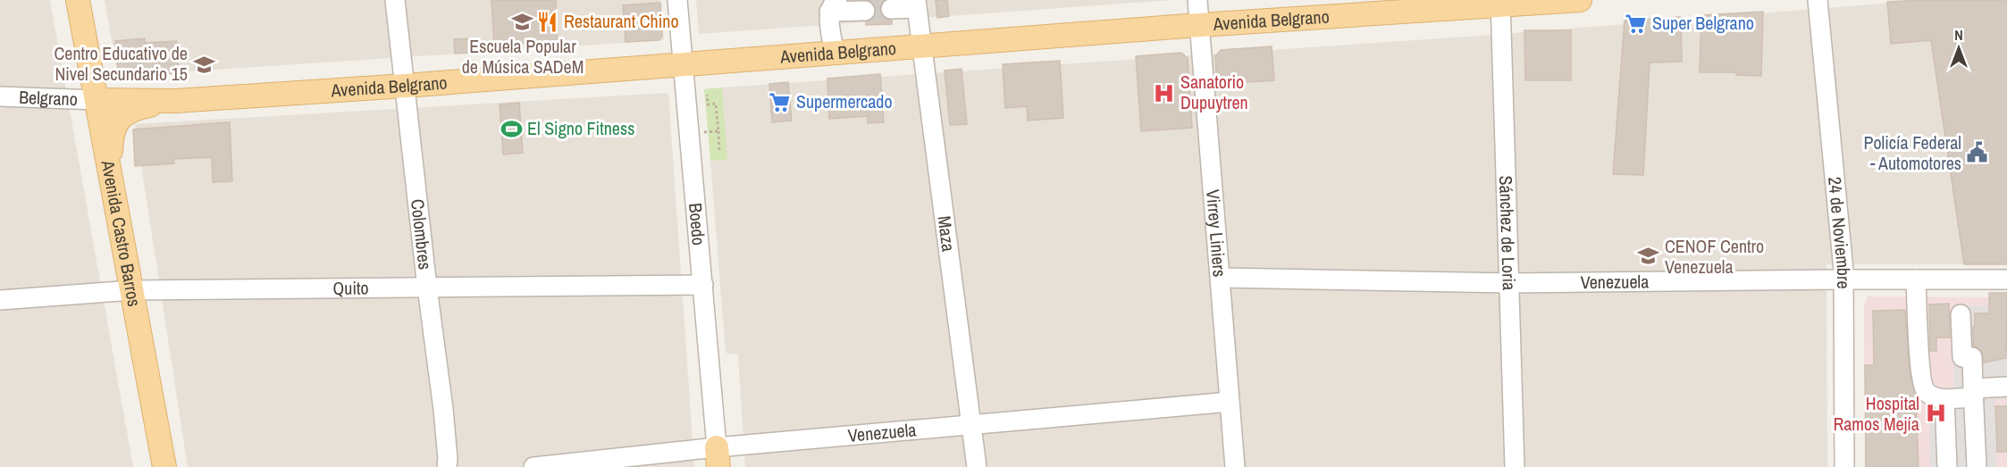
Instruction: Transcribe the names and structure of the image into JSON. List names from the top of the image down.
{
  "streets": {
    "main road": ["Avenida Belgrano", "Avenida Castro Barros"],
    "street": [
      "Belgrano",
      "Boedo",
      "Virrey Liniers",
      "Sánchez de Loria",
      "24 de Noviembre",
      "Colombres",
      "Maza",
      "Venezuela",
      "Quito"
    ]
  },
  "crossings": [
    ["Avenida Belgrano", "Belgrano"],
    ["Avenida Belgrano", "Boedo"],
    ["Avenida Belgrano", "Avenida Castro Barros"],
    ["Avenida Belgrano", "Virrey Liniers"],
    ["Avenida Belgrano", "Sánchez de Loria"],
    ["Avenida Belgrano", "Colombres"],
    ["Avenida Belgrano", "Maza"],
    ["Belgrano", "Avenida Castro Barros"],
    ["Boedo", "Venezuela"],
    ["Boedo", "Quito"],
    ["Avenida Castro Barros", "Quito"],
    ["Virrey Liniers", "Venezuela"],
    ["Sánchez de Loria", "Venezuela"],
    ["24 de Noviembre", "Venezuela"],
    ["Colombres", "Quito"],
    ["Maza", "Venezuela"]
  ],
  "places": {
    "school or university": ["Escuela Popular de Música SADeM", "Centro Educativo de Nivel Secundario 15", "CENOF Centro Venezuela"],
    "restaurant": ["Restaurant Chino"],
    "supermarket": ["Super Belgrano", "Supermercado"],
    "hospital": ["Sanatorio Dupuytren", "Hospital Ramos Mejía"],
    "sports": ["El Signo Fitness"],
    "public building": ["Policía Federal - Automotores"]
  },
  "north": "top"
}
